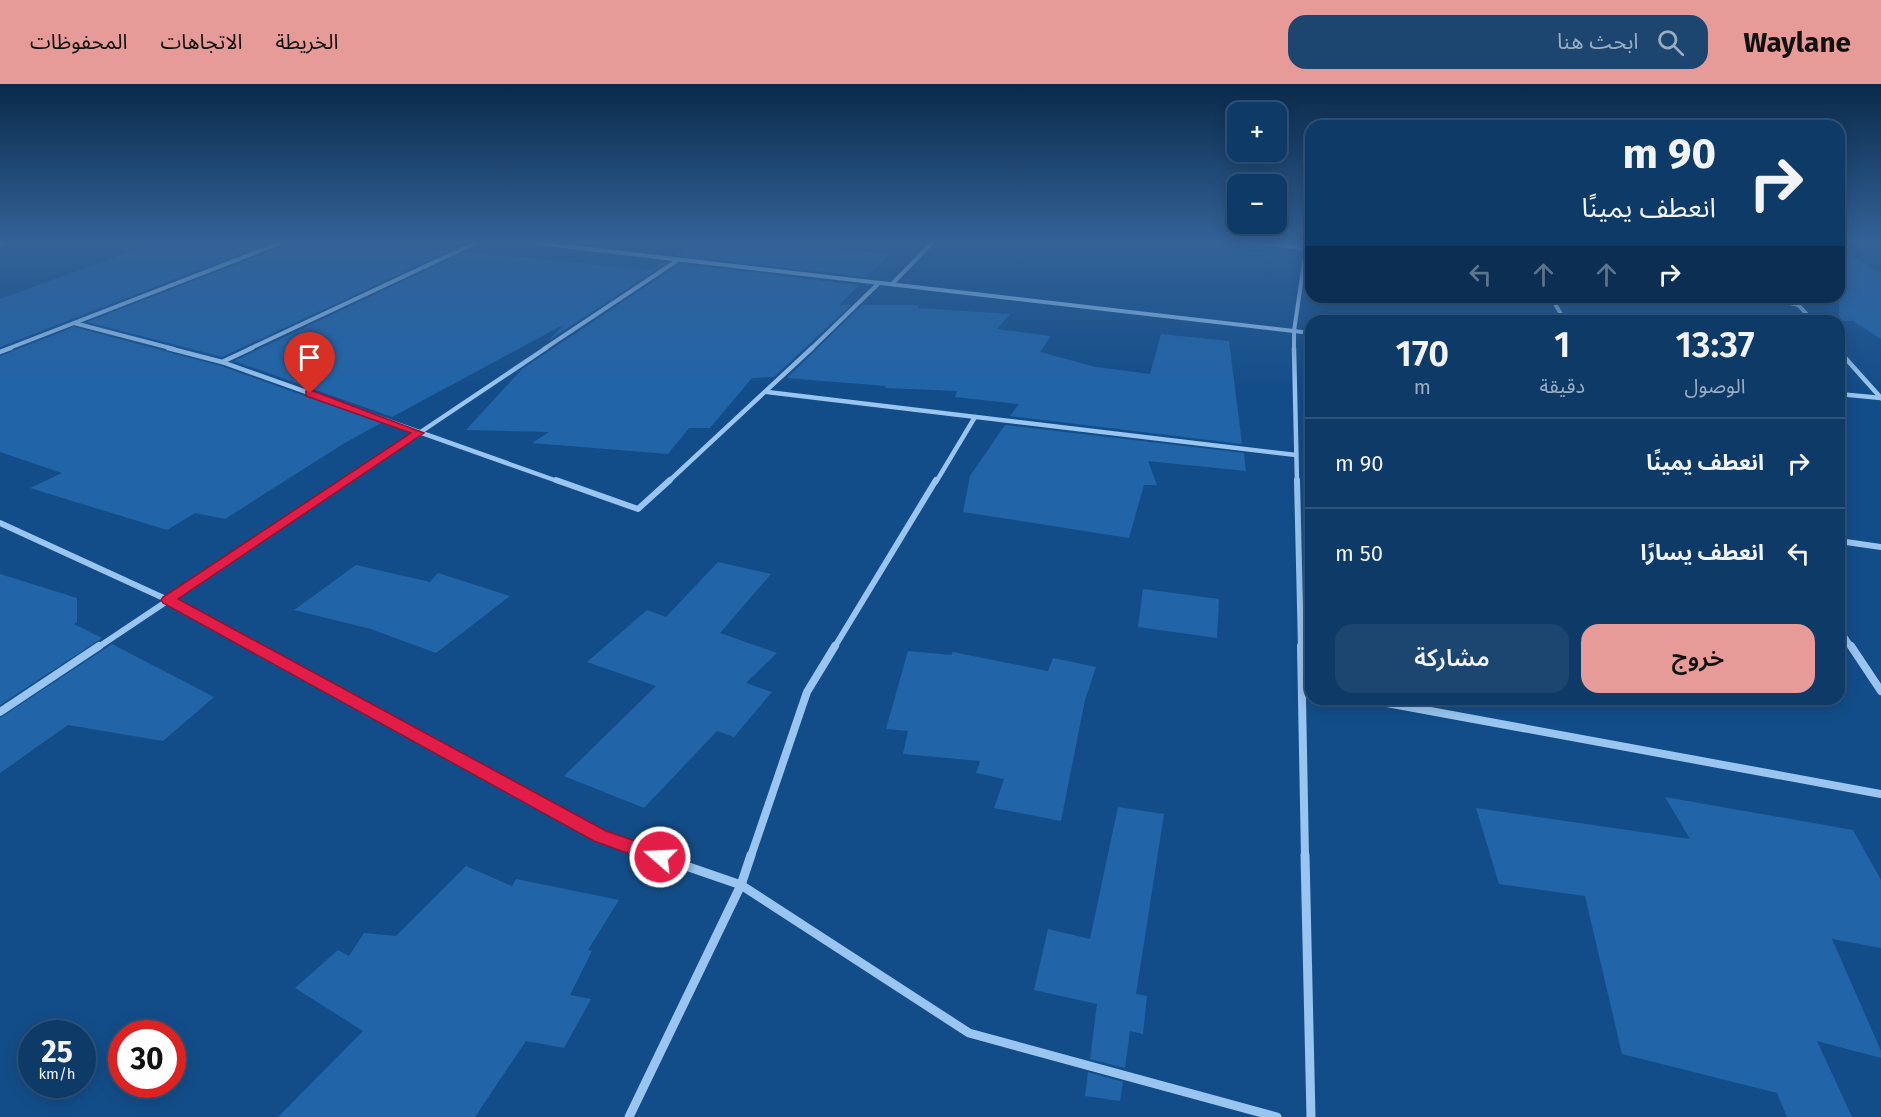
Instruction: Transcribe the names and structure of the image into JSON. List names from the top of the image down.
{
  "page": {
    "header": "Waylane",
    "search": "ابحث هنا",
    "nav": ["الخريطة", "الاتجاهات", "المحفوظات"],
    "map_buttons": ["+", "−"],
    "turn": ["90 m", "انعطف يمينًا"],
    "eta": [
      "13:37",
      "الوصول",
      "1",
      "دقيقة",
      "170",
      "m"
    ],
    "list": [
      {
        "name": "انعطف يمينًا",
        "value": "90 m"
      },
      {
        "name": "انعطف يسارًا",
        "value": "50 m"
      }
    ],
    "buttons": ["خروج", "مشاركة"],
    "speed": "25 km/h",
    "limit": "30"
  }
}
